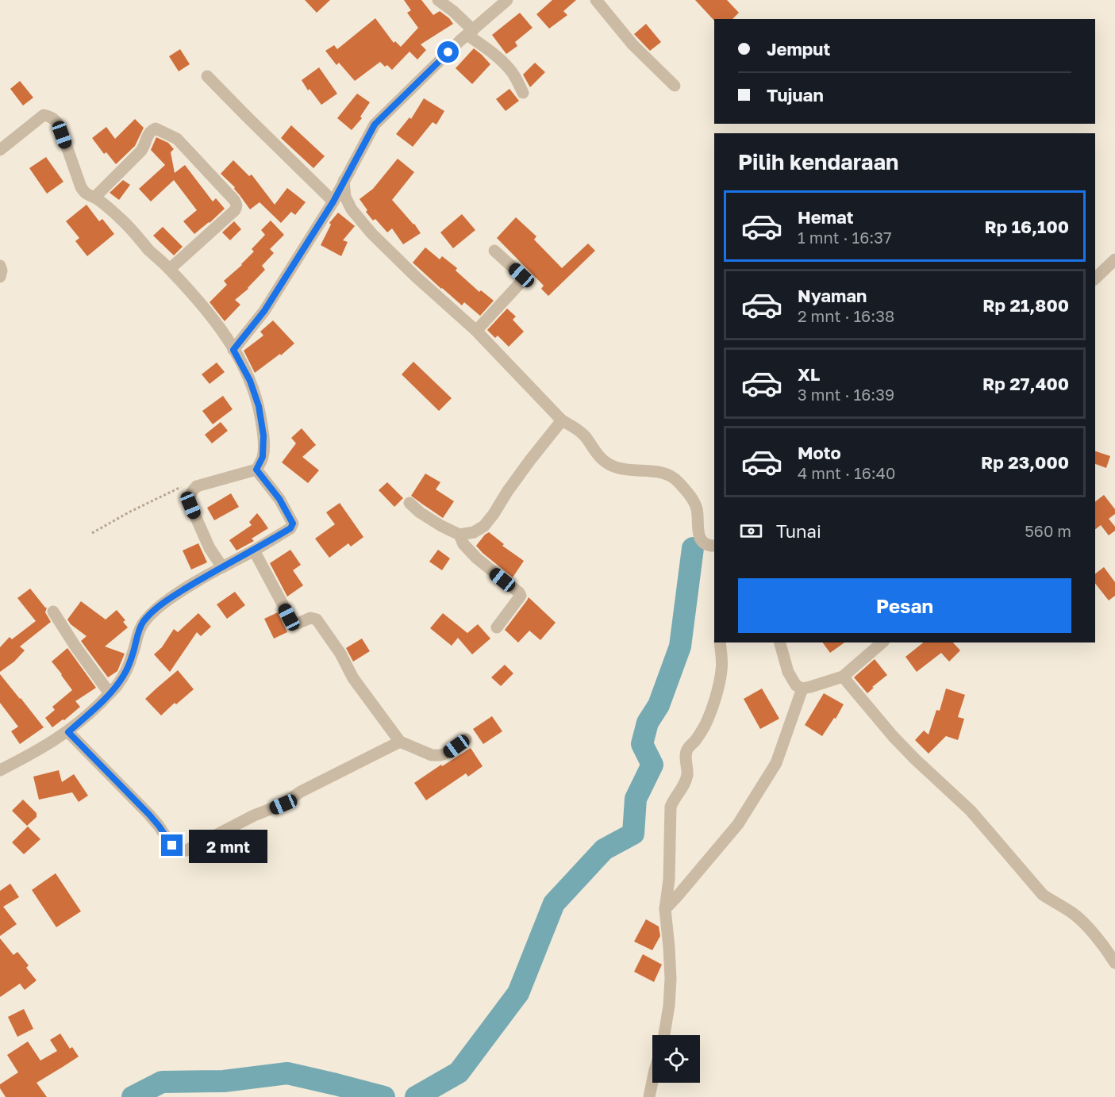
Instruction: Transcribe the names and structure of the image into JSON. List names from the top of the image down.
{
  "page": {
    "banner": ["Jemput", "Tujuan"],
    "heading": "Pilih kendaraan",
    "list": [
      {
        "name": "Hemat",
        "note": "1 mnt · 16:37",
        "value": "Rp 16,100"
      },
      {
        "name": "Nyaman",
        "note": "2 mnt · 16:38",
        "value": "Rp 21,800"
      },
      {
        "name": "XL",
        "note": "3 mnt · 16:39",
        "value": "Rp 27,400"
      },
      {
        "name": "Moto",
        "note": "4 mnt · 16:40",
        "value": "Rp 23,000"
      }
    ],
    "pay": ["Tunai", "560 m"],
    "buttons": "Pesan",
    "bubble": "2 mnt"
  }
}
